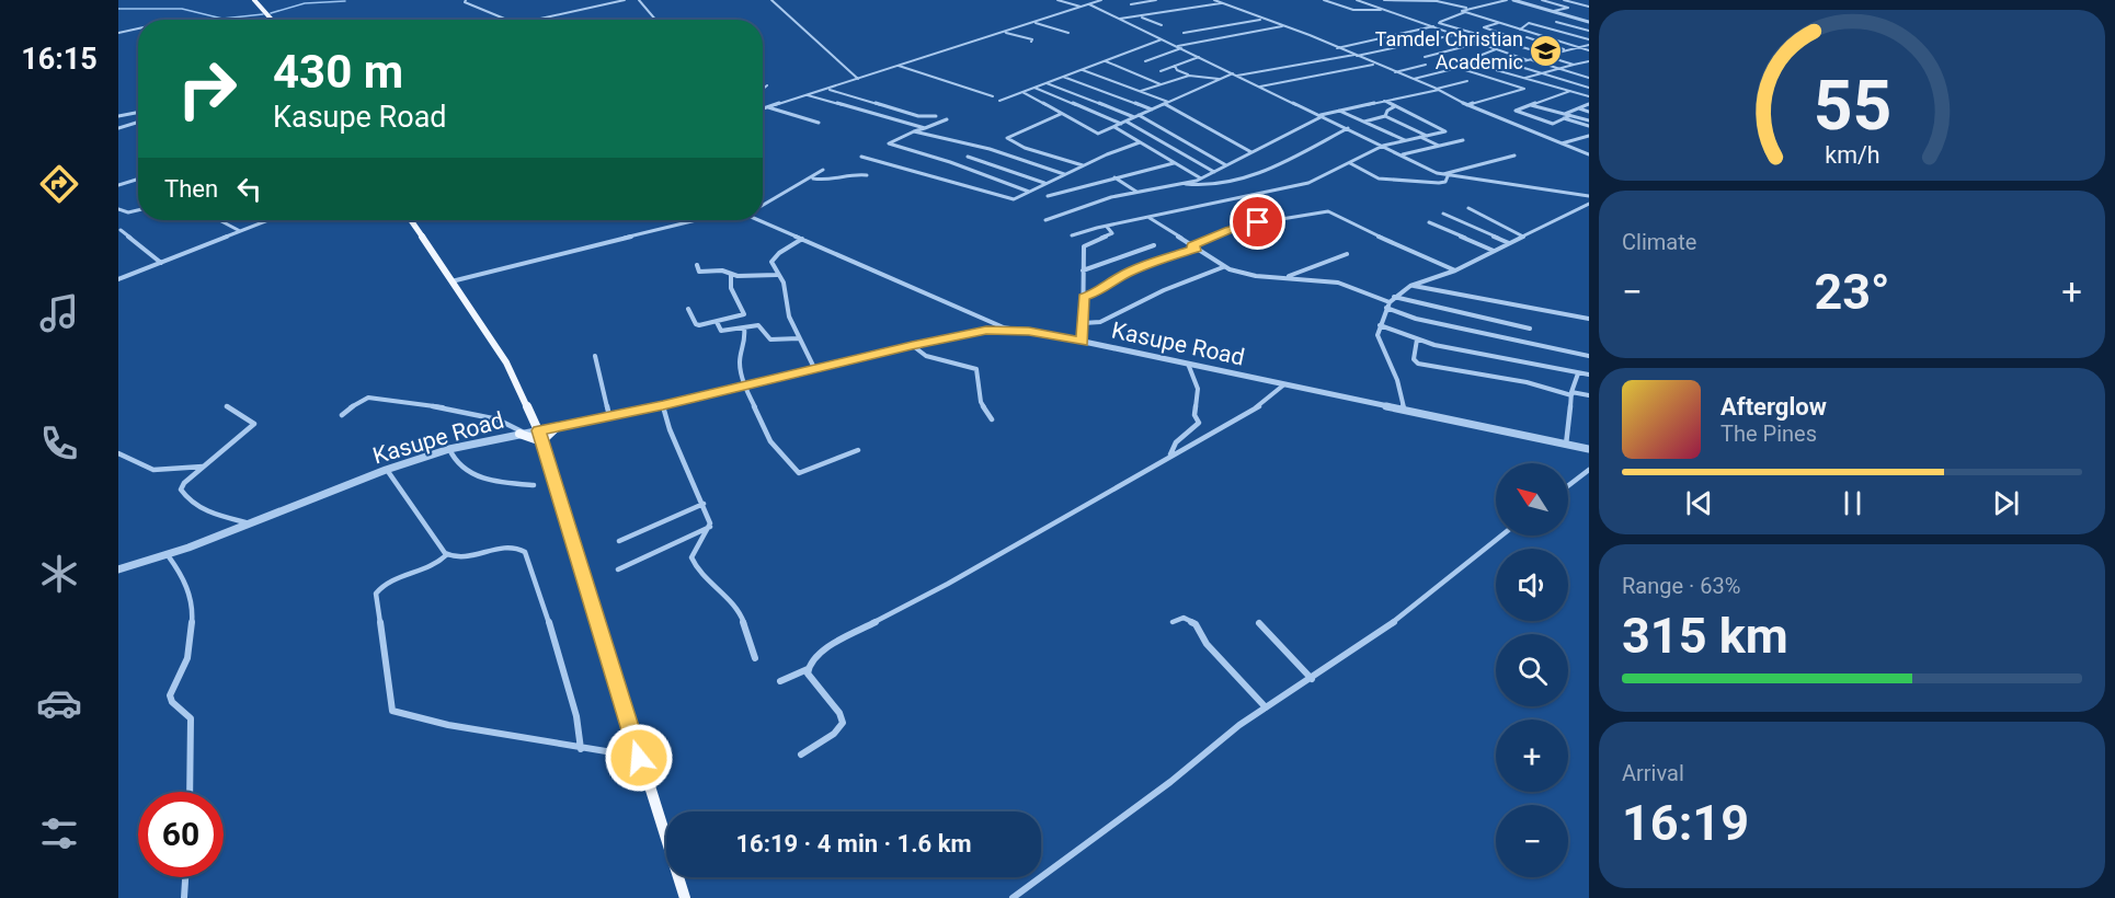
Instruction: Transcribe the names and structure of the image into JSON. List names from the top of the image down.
{
  "streets": {
    "street": ["Kasupe Road"]
  },
  "places": {
    "school or university": ["Tamdel Christian Academic"]
  },
  "north": "top left",
  "page": {
    "tabs": "16:15",
    "turn": ["430 m", "Kasupe Road"],
    "then": "Then",
    "tile": [
      "Climate",
      ["Range · 63%", "315 km"],
      ["Arrival", "16:19"]
    ],
    "heat": ["−", "23°", "+"],
    "song": ["Afterglow", "The Pines"],
    "map_buttons": ["+", "−"],
    "limit": "60",
    "trip": "16:19 · 4 min · 1.6 km",
    "gauge": ["55", "km/h"]
  }
}
